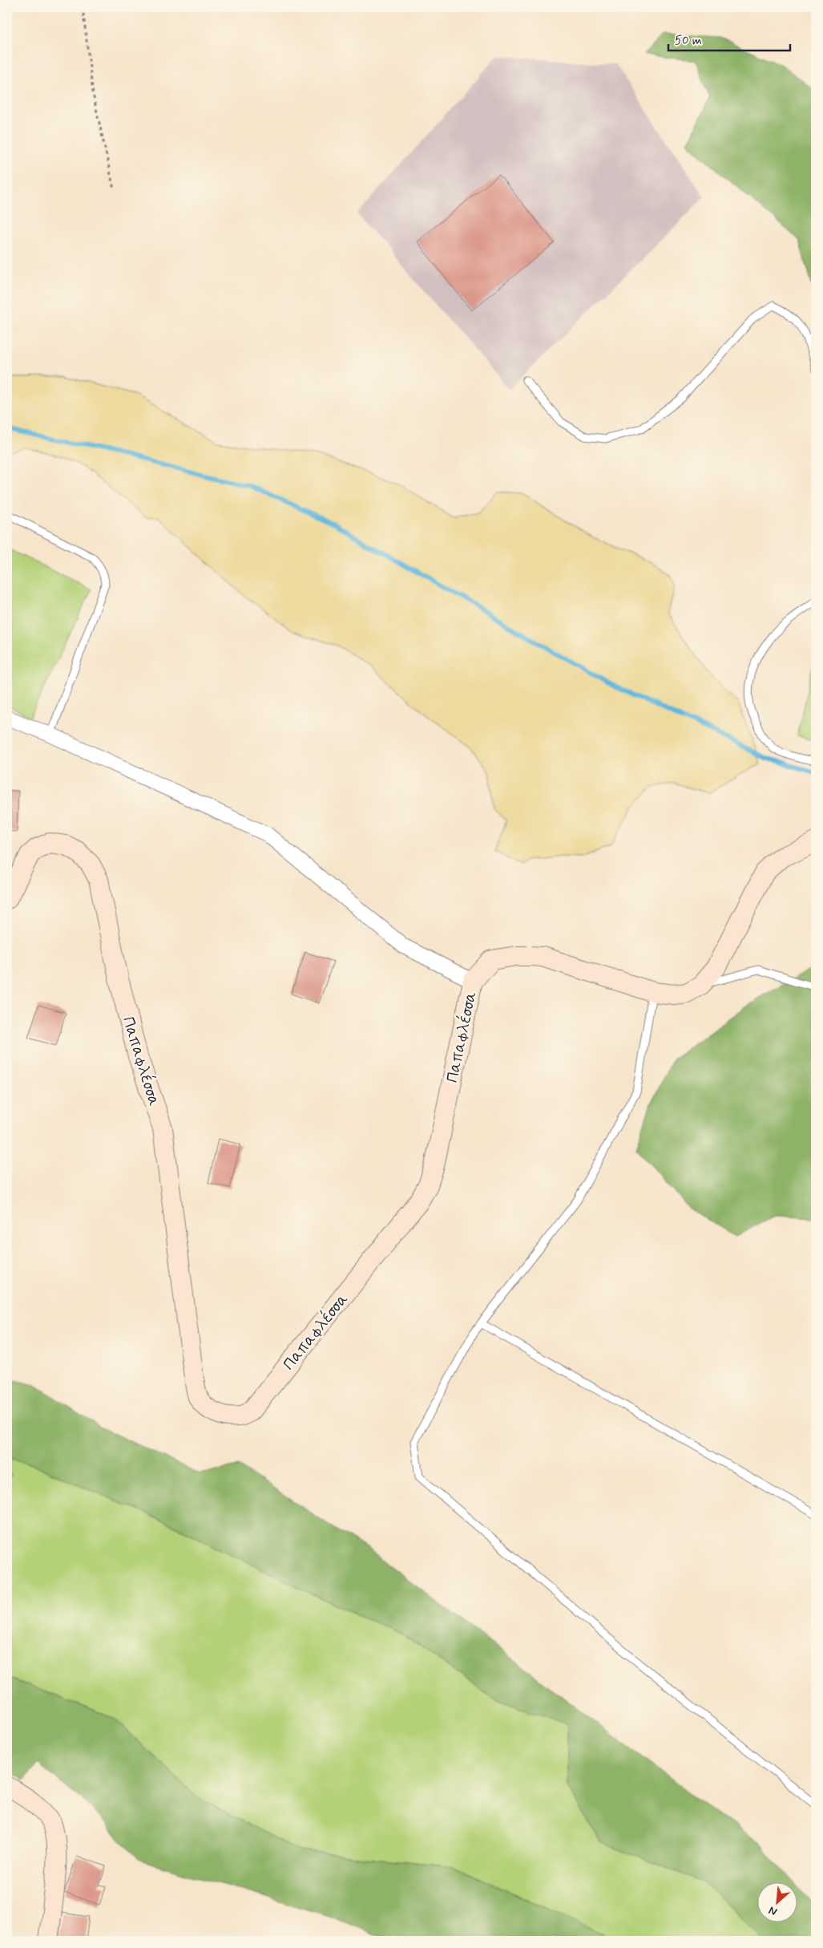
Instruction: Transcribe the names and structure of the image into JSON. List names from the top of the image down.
{
  "streets": {
    "street": ["Παπαφλέσσα"]
  },
  "scale_bar": "50 m",
  "north": "bottom left"
}
